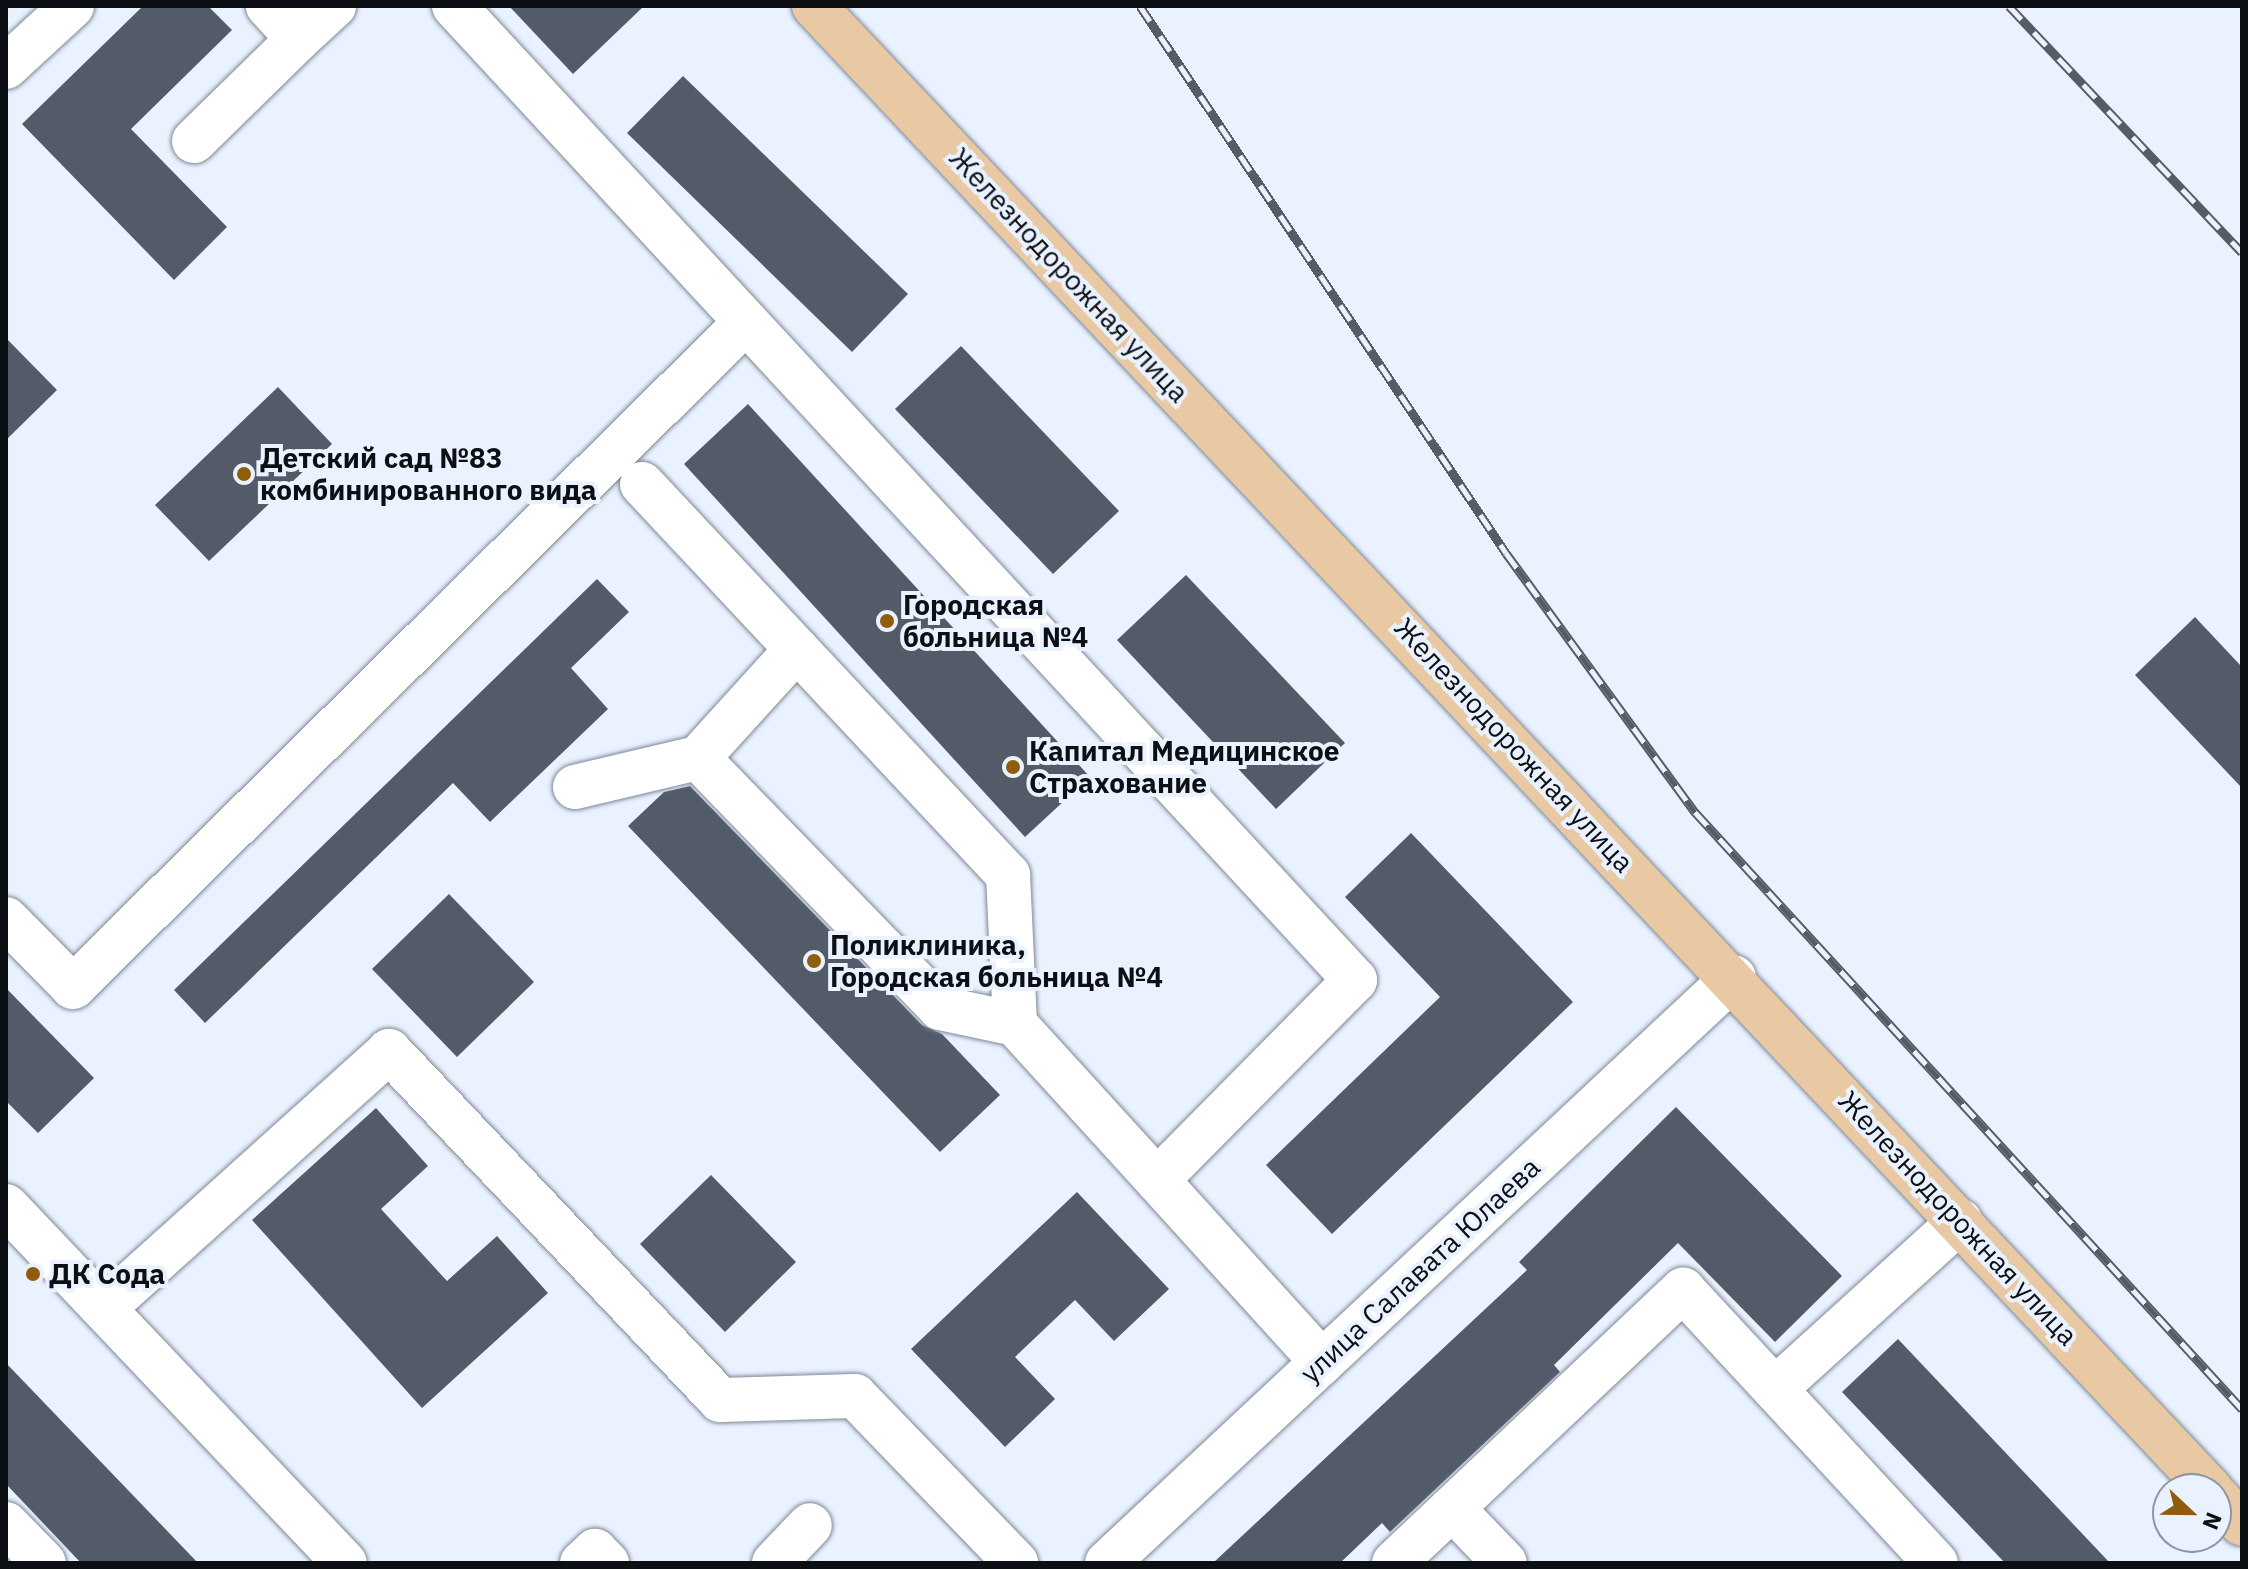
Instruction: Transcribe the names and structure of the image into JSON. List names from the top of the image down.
{
  "streets": {
    "main road": ["Железнодорожная улица"],
    "street": ["улица Салавата Юлаева"]
  },
  "crossings": [
    ["Железнодорожная улица", "улица Салавата Юлаева"]
  ],
  "places": [
    "Детский сад №83 комбинированного вида",
    "Городская больница №4",
    "Капитал Медицинское Страхование",
    "Поликлиника, Городская больница №4",
    "ДК Сода"
  ],
  "north": "right"
}
